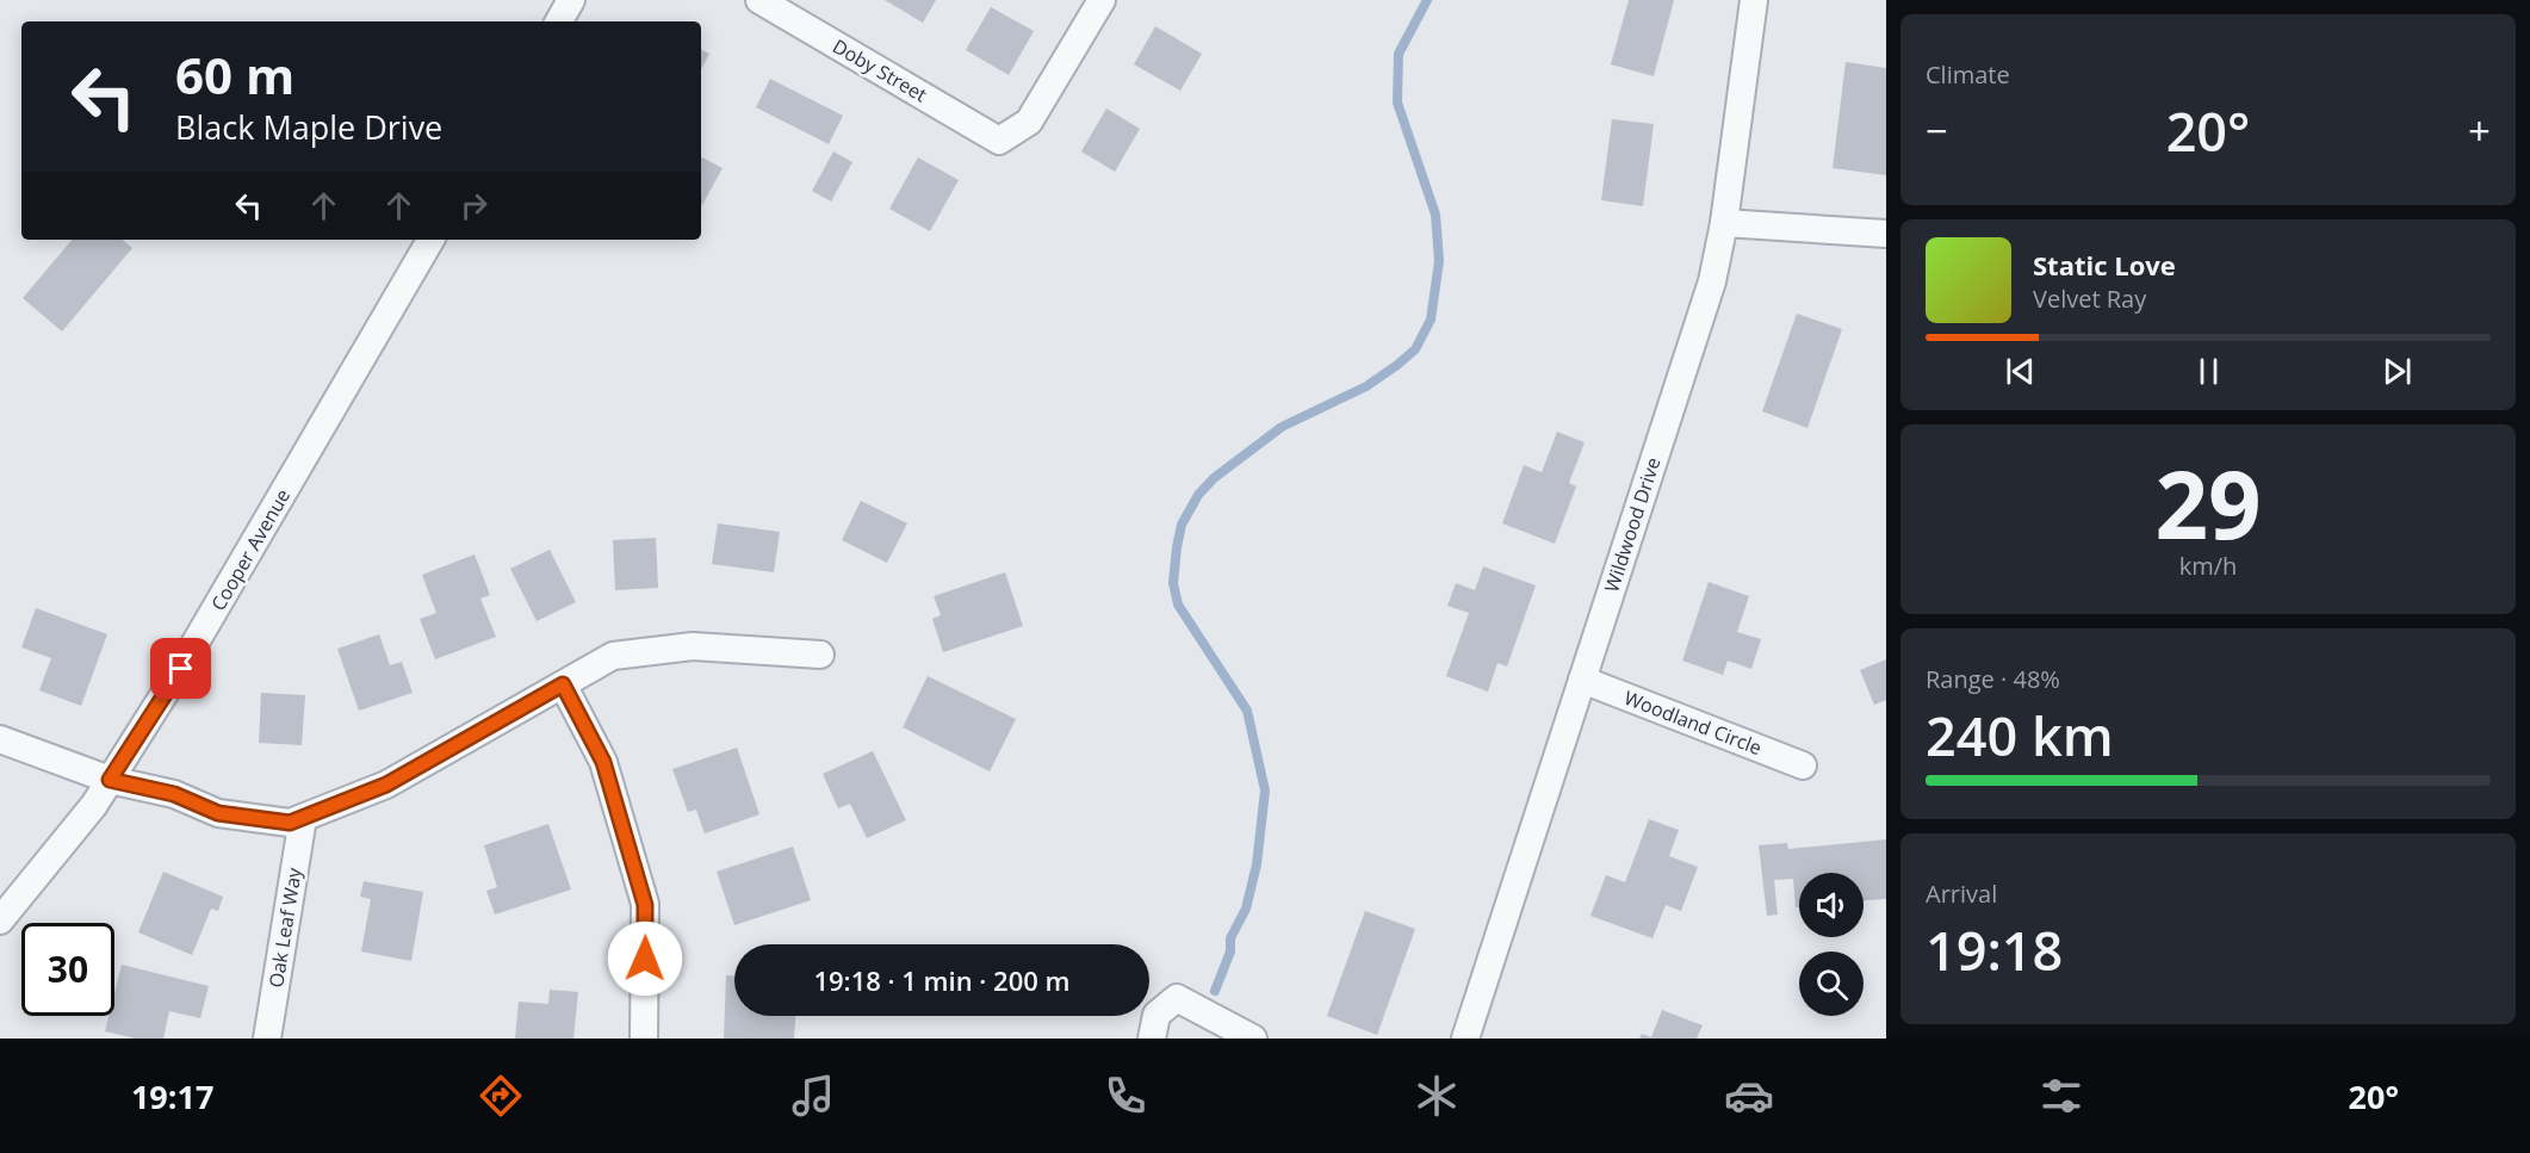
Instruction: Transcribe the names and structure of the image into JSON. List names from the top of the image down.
{
  "streets": {
    "street": [
      "Doby Street",
      "Wildwood Drive",
      "Cooper Avenue",
      "Woodland Circle",
      "Oak Leaf Way"
    ]
  },
  "crossings": [
    ["Wildwood Drive", "Woodland Circle"]
  ],
  "page": {
    "tile": [
      "Climate",
      ["29", "km/h"],
      ["Range · 48%", "240 km"],
      ["Arrival", "19:18"]
    ],
    "turn": ["60 m", "Black Maple Drive"],
    "heat": ["−", "20°", "+"],
    "song": ["Static Love", "Velvet Ray"],
    "limit": "30",
    "trip": "19:18 · 1 min · 200 m",
    "tabs": ["19:17", "20°"]
  }
}
